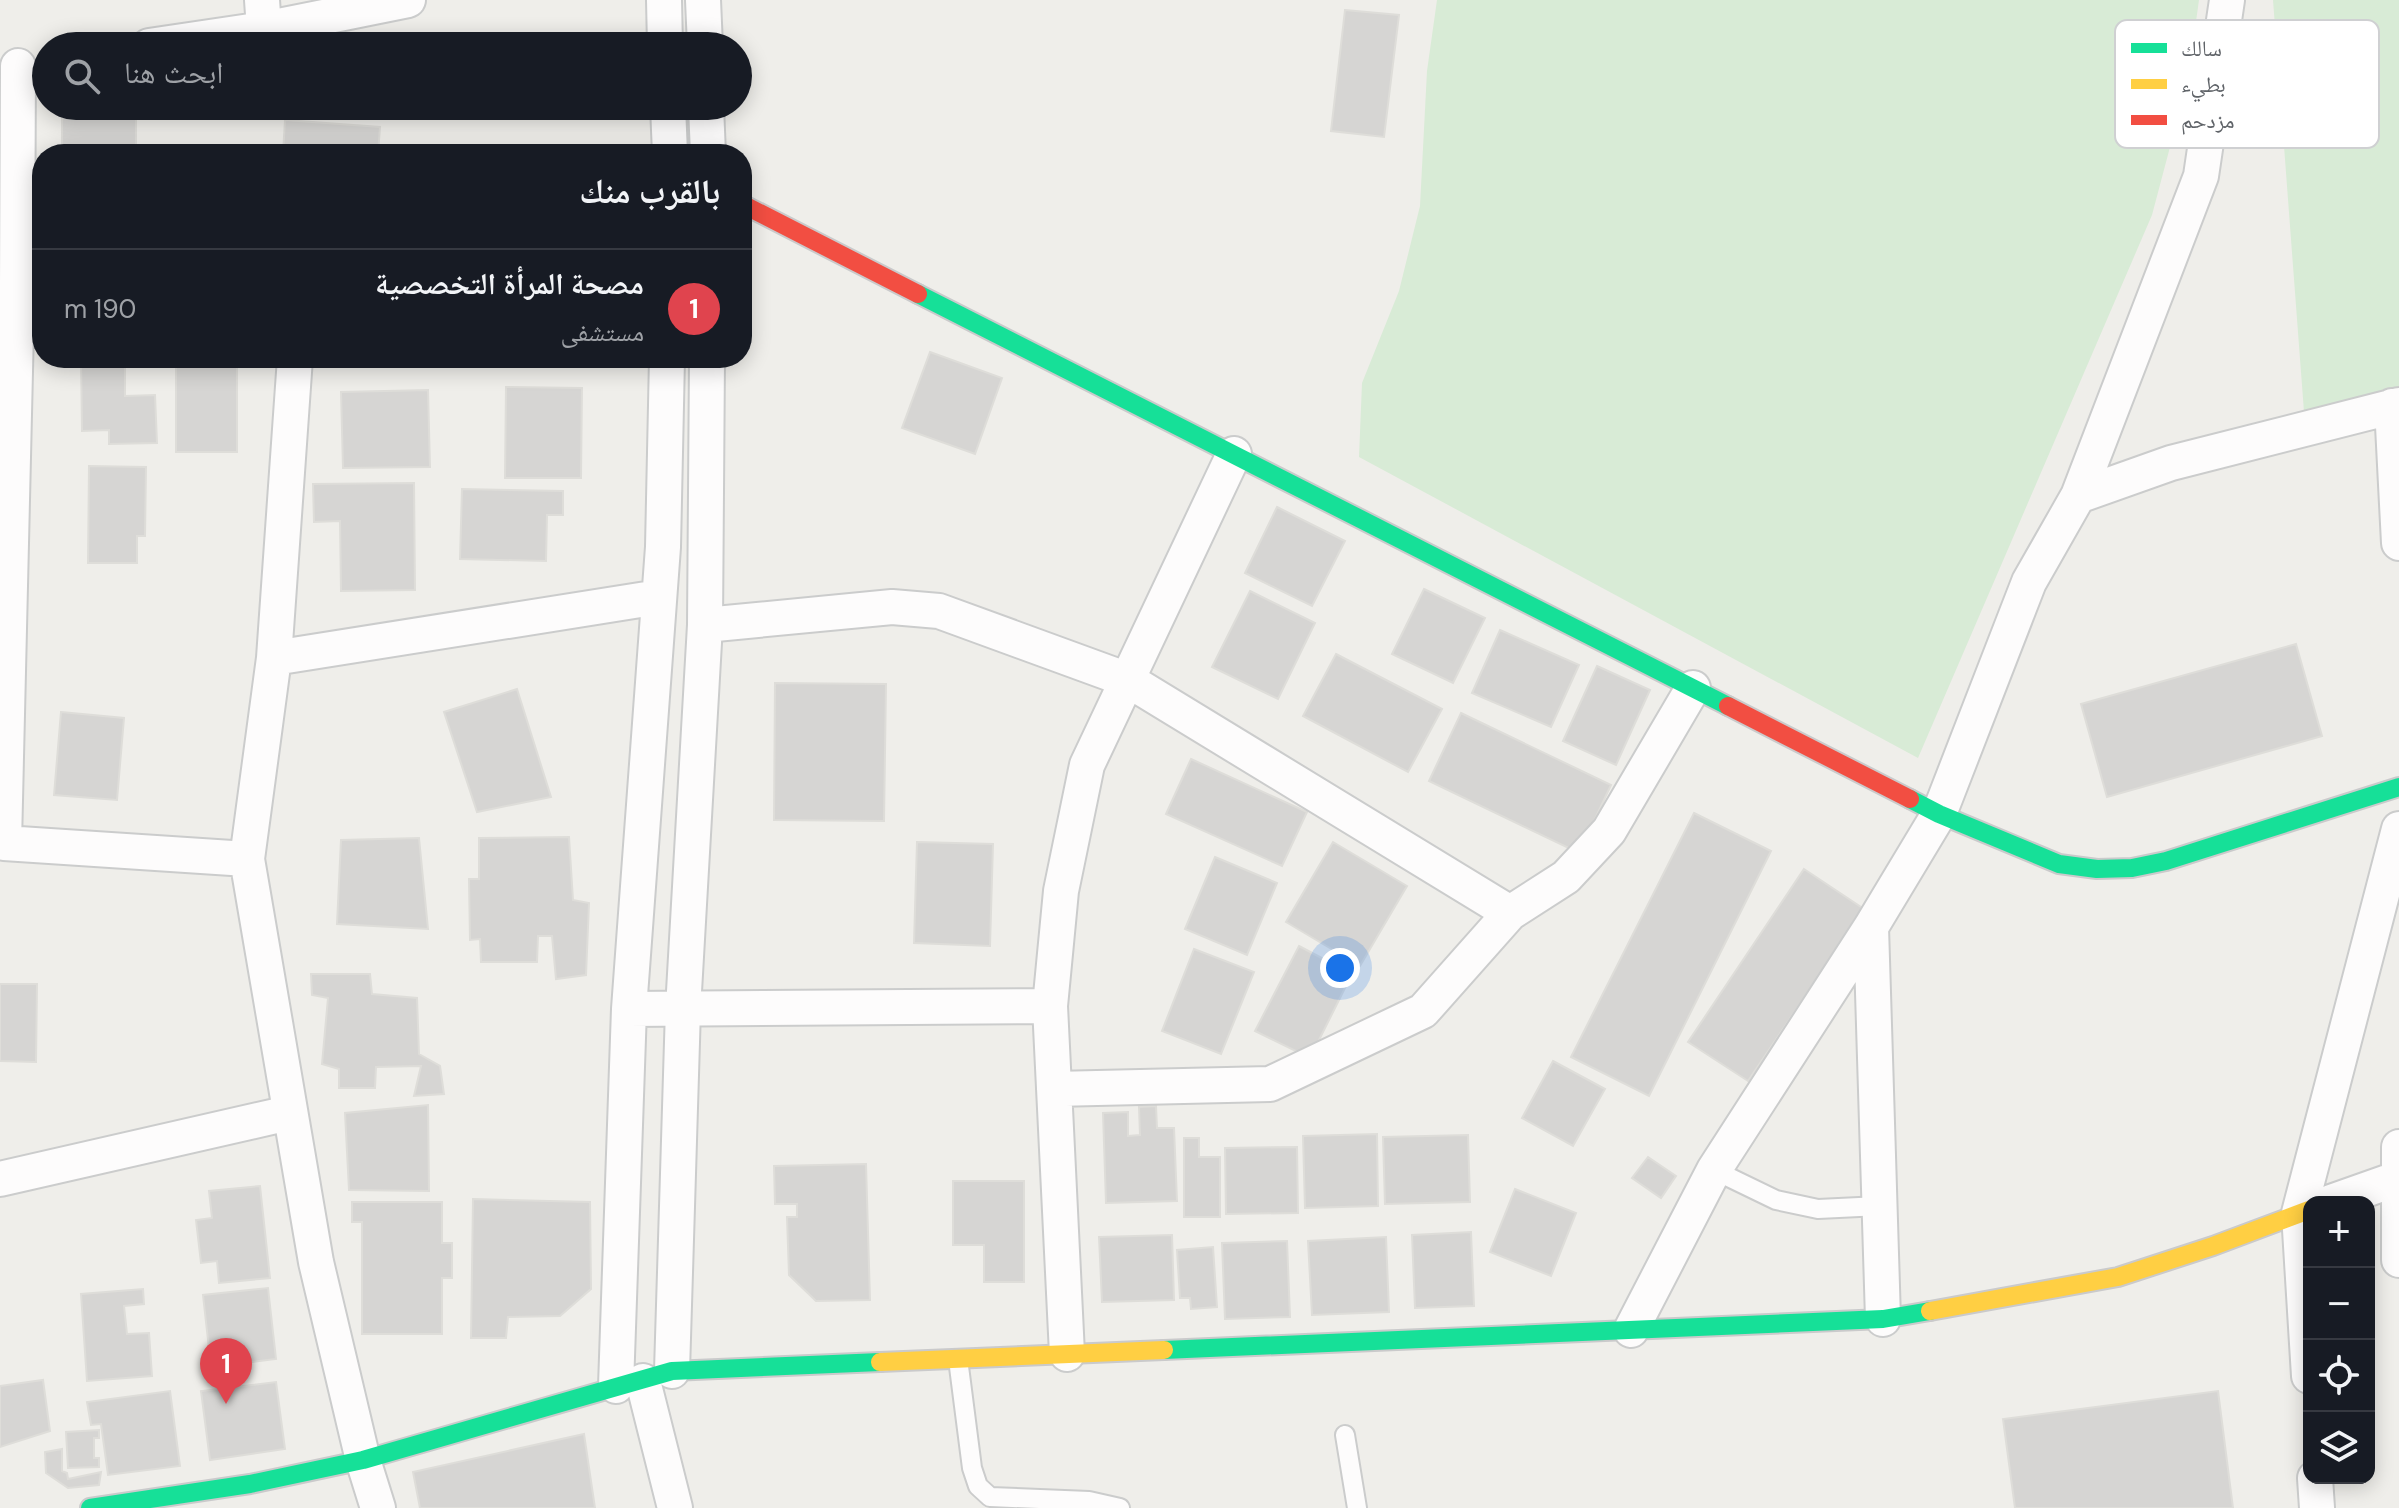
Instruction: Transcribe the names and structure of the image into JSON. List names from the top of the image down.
{
  "legend": ["سالك", "بطيء", "مزدحم"],
  "page": {
    "search": "ابحث هنا",
    "heading": "بالقرب منك",
    "list": [
      {
        "mark": "1",
        "name": "مصحة المرأة التخصصية",
        "note": "مستشفى",
        "value": "190 m"
      }
    ],
    "map_buttons": ["+", "−"],
    "pins": "1"
  }
}
